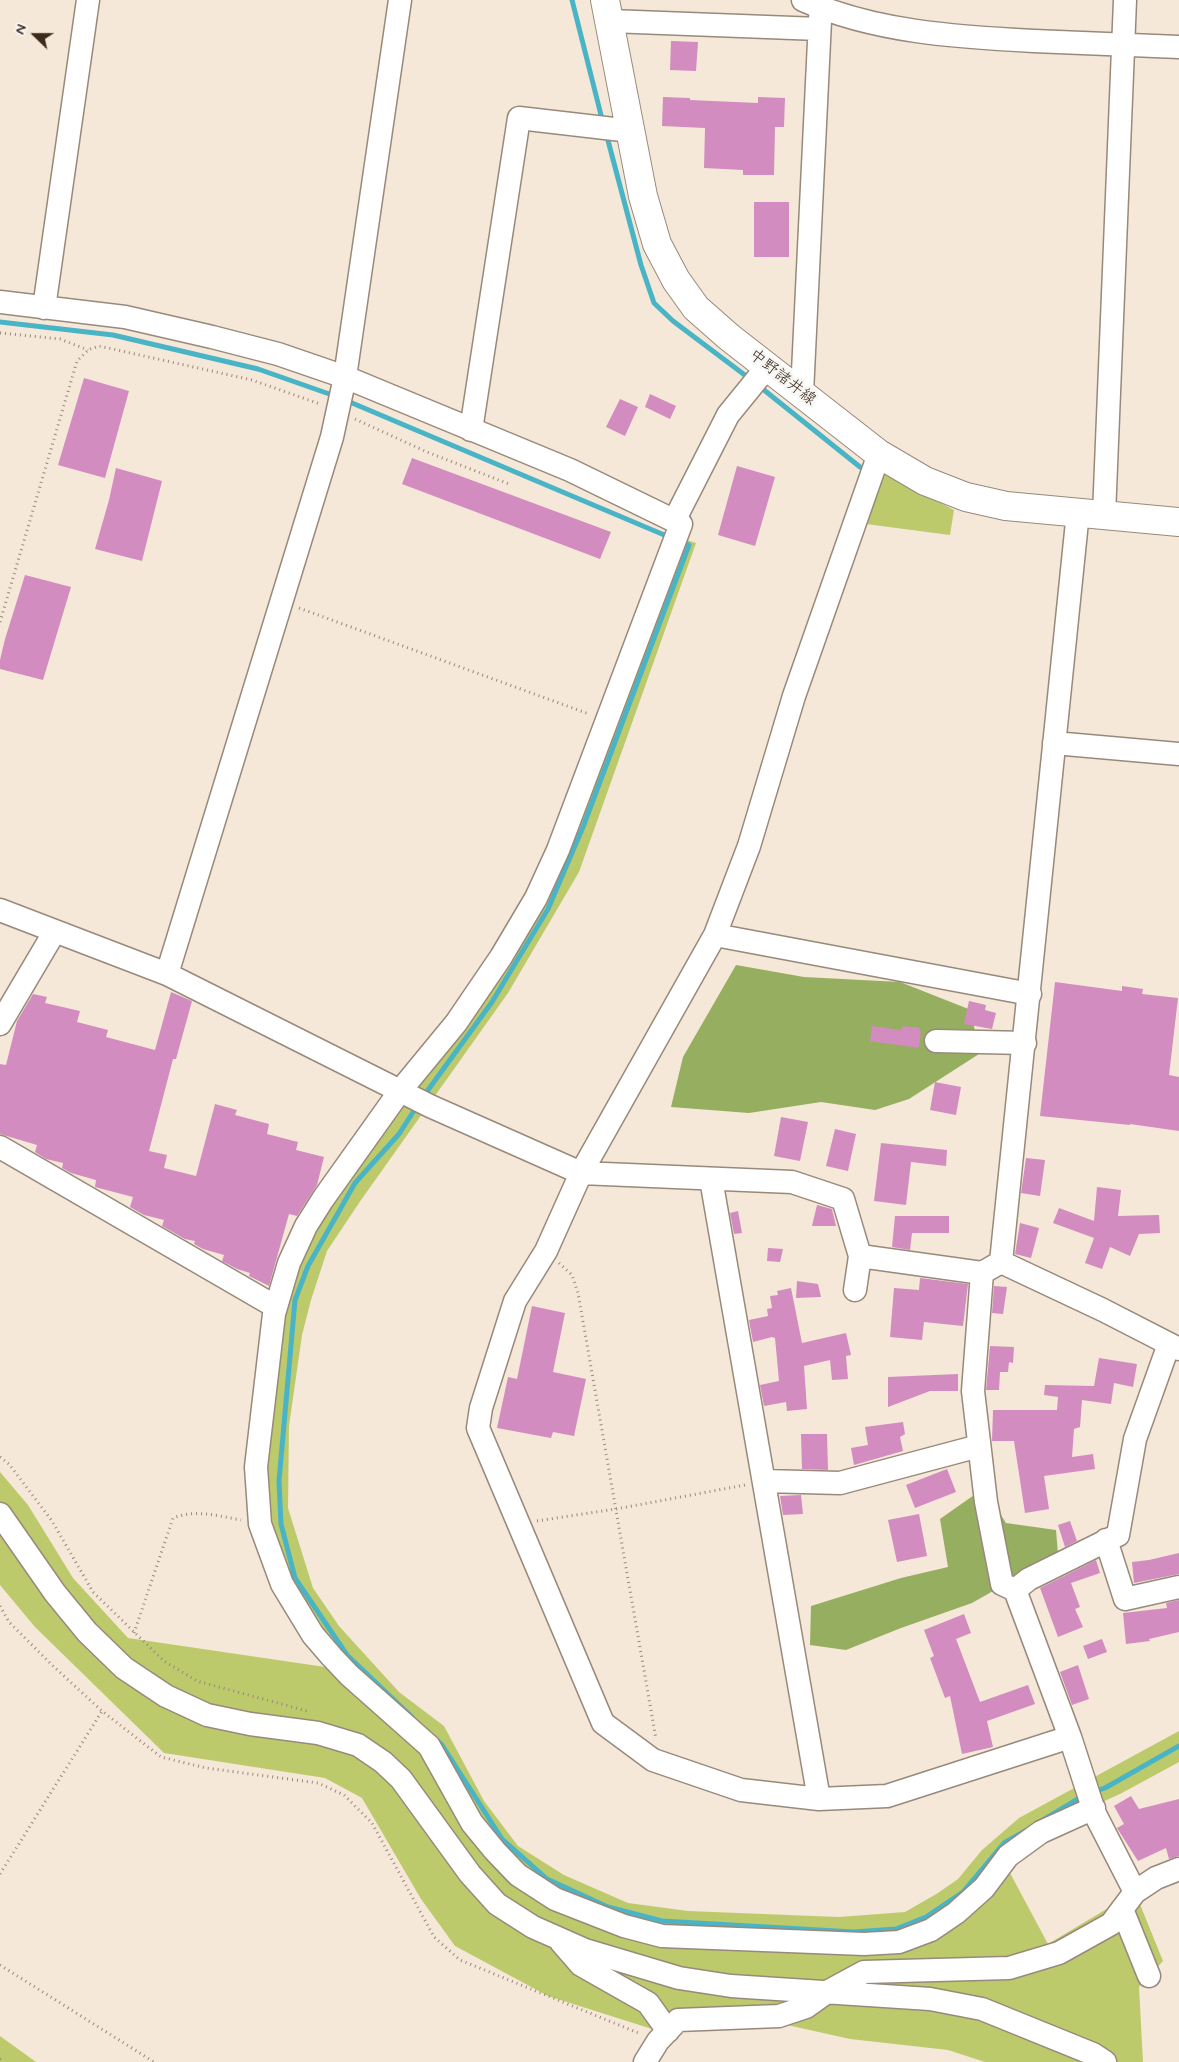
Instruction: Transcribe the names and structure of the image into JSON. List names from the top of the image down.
{
  "streets": {
    "main road": ["中野諸井線"]
  },
  "north": "left"
}
